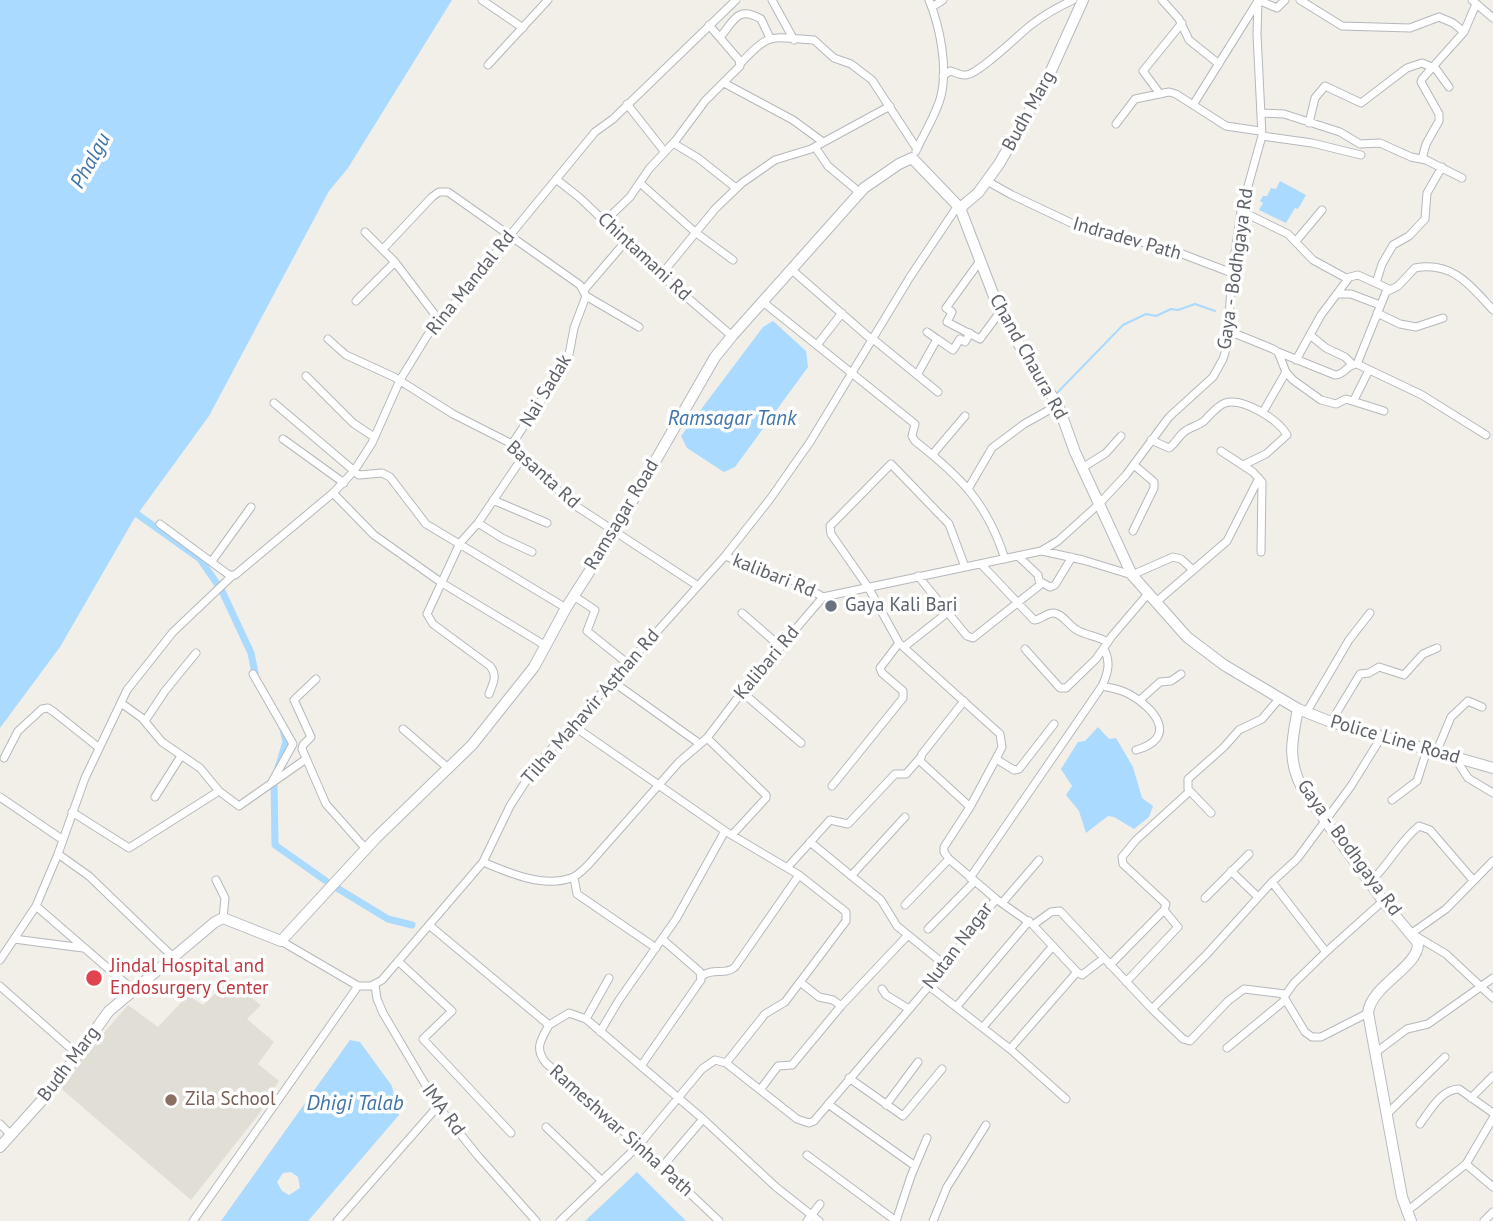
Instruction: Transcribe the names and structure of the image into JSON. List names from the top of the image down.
{
  "streets": {
    "street": [
      "Budh Marg",
      "Indradev Path",
      "Chintamani Rd",
      "Gaya - Bodhgaya Rd",
      "Rina Mandal Rd",
      "Chand Chaura Rd",
      "Nai Sadak",
      "Basanta Rd",
      "Ramsagar Road",
      "kalibari Rd",
      "Kalibari Rd",
      "Tilha Mahavir Asthan Rd",
      "Police Line Road",
      "Nutan Nagar",
      "IMA Rd",
      "Rameshwar Sinha Path"
    ]
  },
  "crossings": [
    ["Budh Marg", "Indradev Path"],
    ["Budh Marg", "Chand Chaura Rd"],
    ["Budh Marg", "Tilha Mahavir Asthan Rd"],
    ["Indradev Path", "Gaya - Bodhgaya Rd"],
    ["Chintamani Rd", "Rina Mandal Rd"],
    ["Chintamani Rd", "Nai Sadak"],
    ["Chintamani Rd", "Ramsagar Road"],
    ["Gaya - Bodhgaya Rd", "Chand Chaura Rd"],
    ["Gaya - Bodhgaya Rd", "Kalibari Rd"],
    ["Gaya - Bodhgaya Rd", "Police Line Road"],
    ["Rina Mandal Rd", "Basanta Rd"],
    ["Chand Chaura Rd", "Kalibari Rd"],
    ["Chand Chaura Rd", "Tilha Mahavir Asthan Rd"],
    ["Nai Sadak", "Basanta Rd"],
    ["Basanta Rd", "Ramsagar Road"],
    ["Basanta Rd", "Tilha Mahavir Asthan Rd"],
    ["kalibari Rd", "Kalibari Rd"],
    ["kalibari Rd", "Tilha Mahavir Asthan Rd"],
    ["Tilha Mahavir Asthan Rd", "IMA Rd"]
  ],
  "water": ["Phalgu", "Ramsagar Tank", "Dhigi Talab"],
  "places": ["Gaya Kali Bari", "Jindal Hospital and Endosurgery Center", "Zila School"]
}
